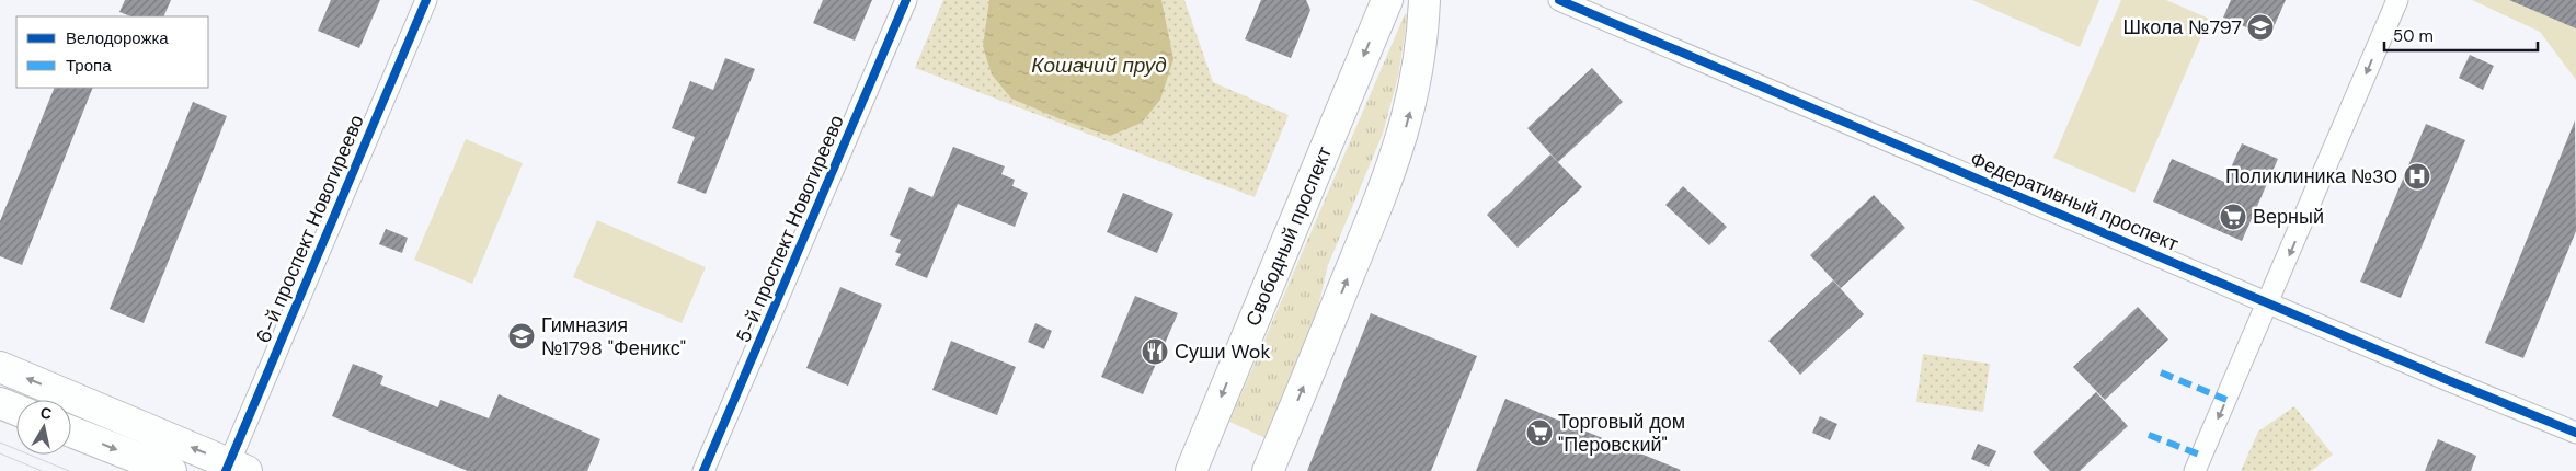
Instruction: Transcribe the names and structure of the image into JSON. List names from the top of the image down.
{
  "streets": {
    "main road": ["Свободный проспект"],
    "street": ["Федеративный проспект", "6-й проспект Новогиреево", "5-й проспект Новогиреево"]
  },
  "water": ["Кошачий пруд"],
  "places": {
    "school or university": ["Школа №797", "Гимназия №1798 \"Феникс\""],
    "hospital": ["Поликлиника №30"],
    "supermarket": ["Верный", "Торговый дом \"Перовский\""],
    "restaurant": ["Суши Wok"]
  },
  "legend": ["Велодорожка", "Тропа"],
  "scale_bar": "50 m",
  "north": "top"
}
